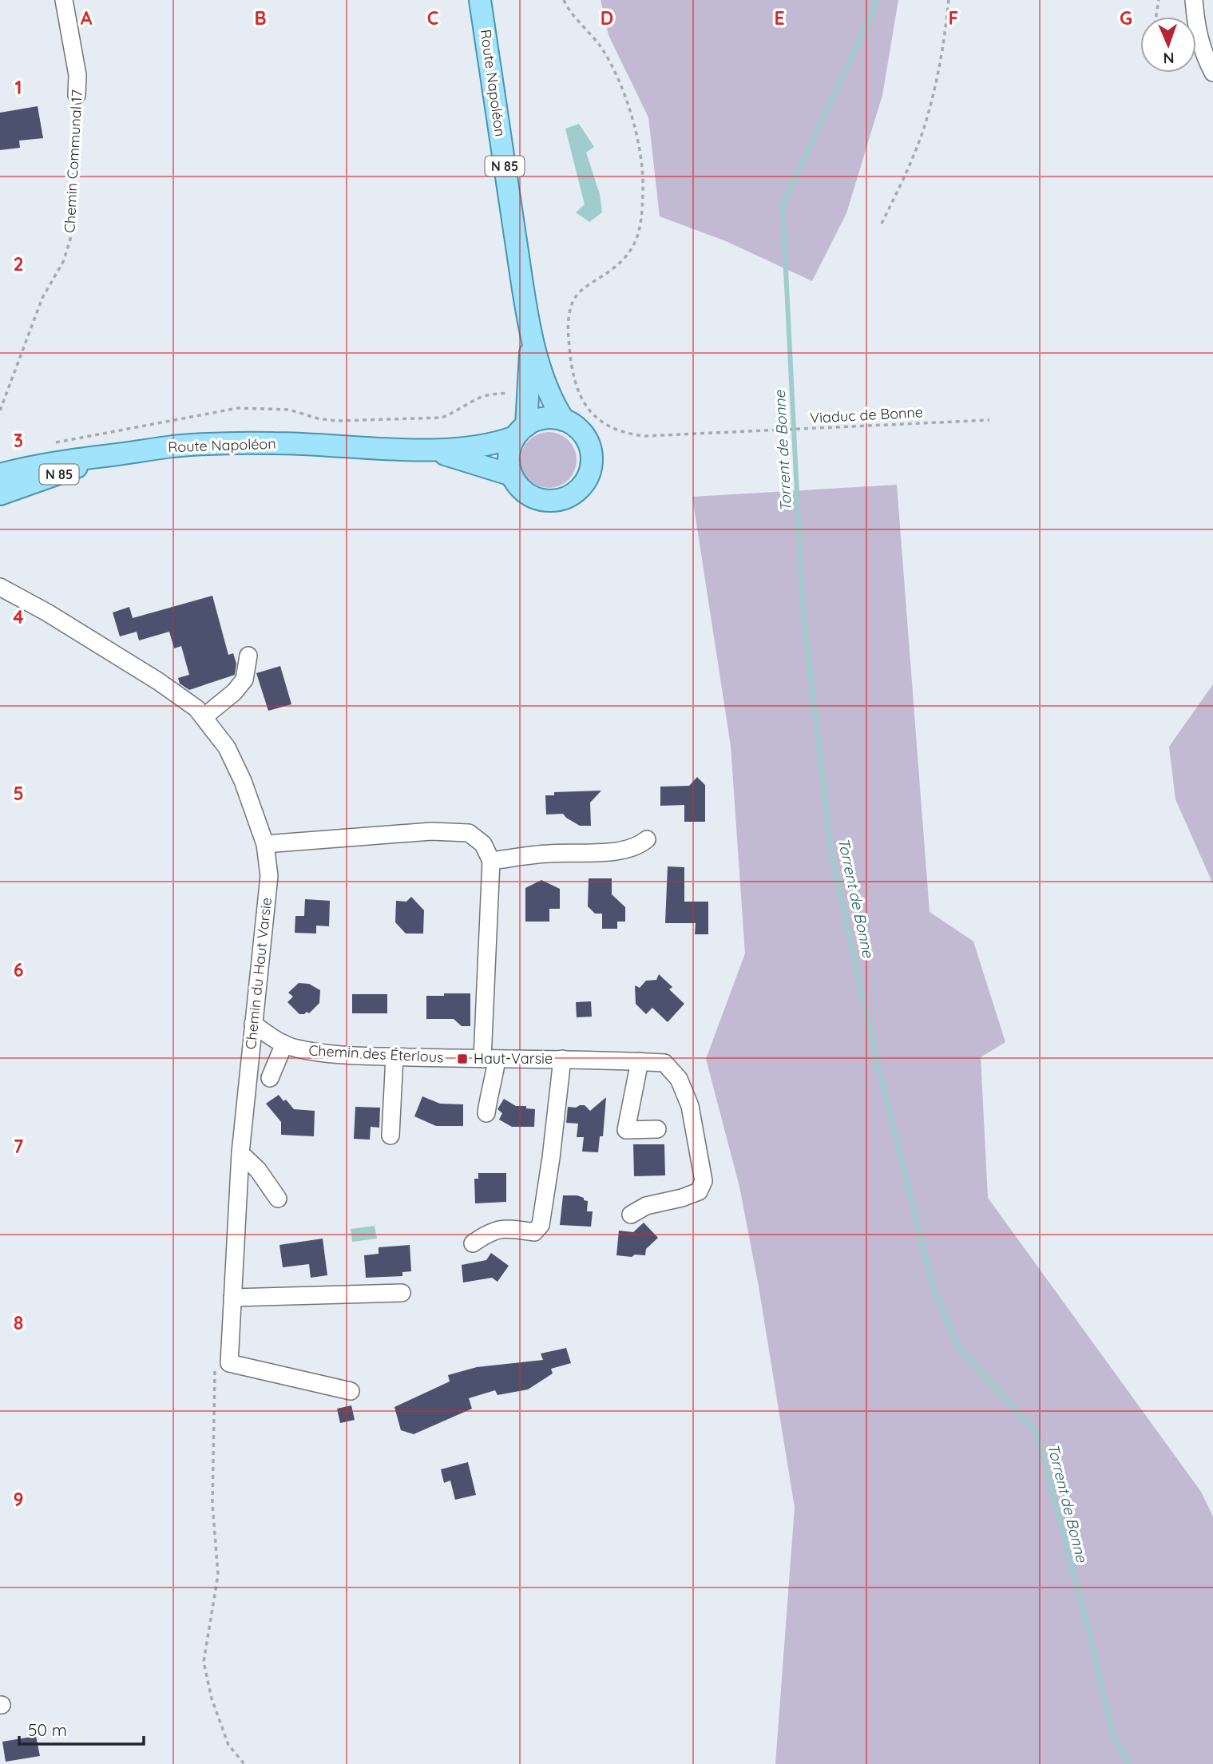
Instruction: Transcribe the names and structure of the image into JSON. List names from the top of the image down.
{
  "streets": {
    "main road": ["Route Napoléon", "N 85"],
    "street": ["Chemin Communal 17", "Chemin du Haut Varsie", "Chemin des Éterlous"],
    "path": ["Viaduc de Bonne"]
  },
  "crossings": [
    ["Route Napoléon", "N 85"],
    ["Chemin du Haut Varsie", "Chemin des Éterlous"]
  ],
  "water": ["Torrent de Bonne"],
  "places": {
    "transit": ["Haut-Varsie"]
  },
  "scale_bar": "50 m",
  "north": "bottom",
  "grid": {
    "columns": [
      "A",
      "B",
      "C",
      "D",
      "E",
      "F",
      "G"
    ],
    "rows": [
      "1",
      "2",
      "3",
      "4",
      "5",
      "6",
      "7",
      "8",
      "9"
    ]
  }
}
